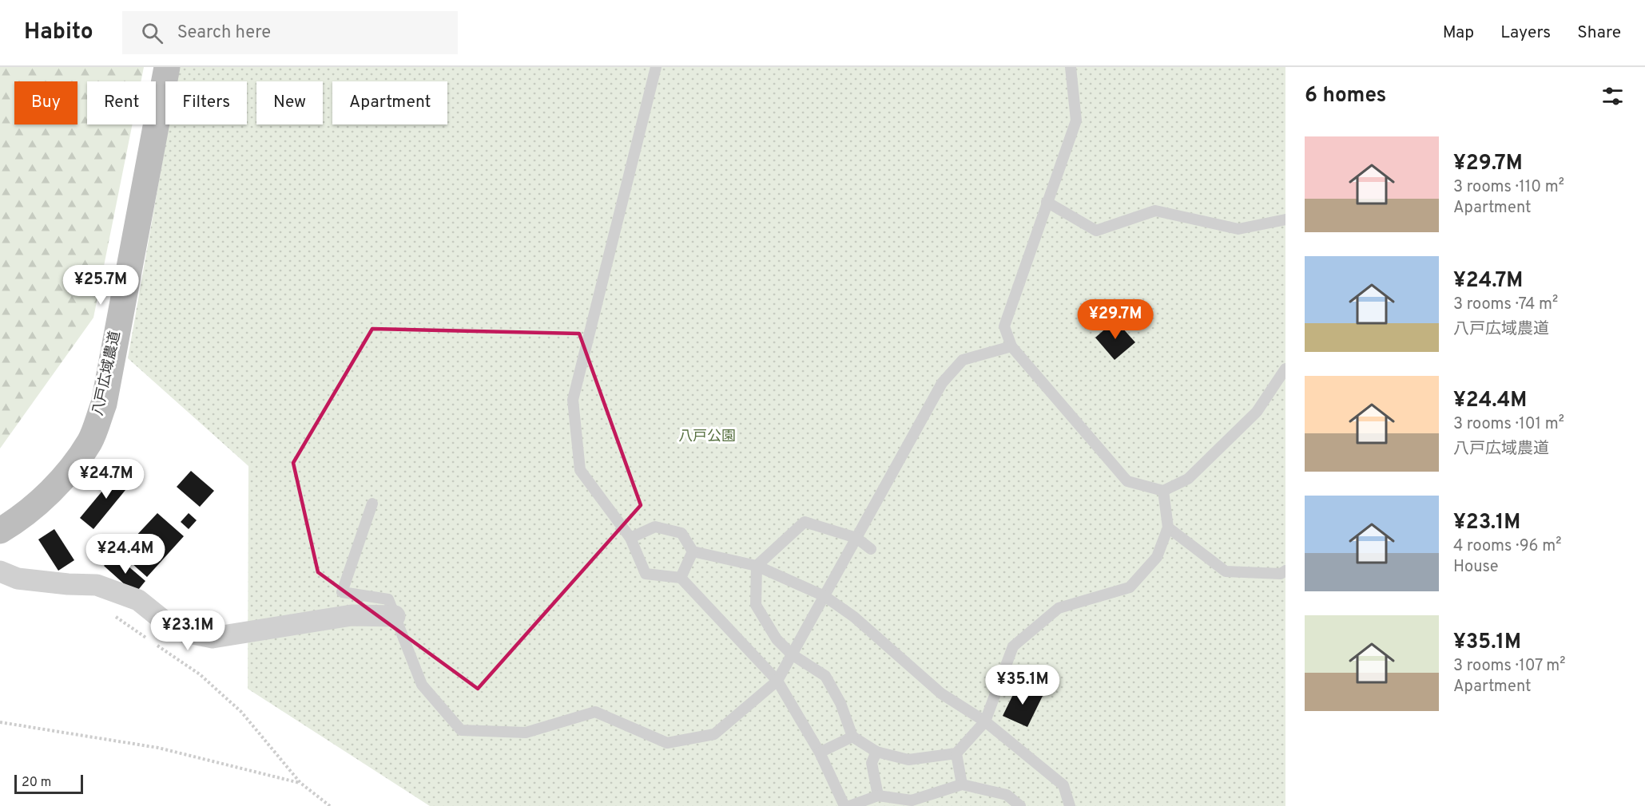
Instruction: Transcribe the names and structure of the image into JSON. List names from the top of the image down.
{
  "streets": {
    "street": ["八戸広域農道"]
  },
  "parks": ["八戸公園"],
  "scale_bar": "20 m",
  "page": {
    "header": "Habito",
    "search": "Search here",
    "nav": ["Map", "Layers", "Share"],
    "heading": "6 homes",
    "chip": [
      "Buy",
      "Rent",
      "Filters",
      "New",
      "Apartment"
    ],
    "list": [
      {
        "name": "¥29.7M",
        "note": "3 rooms · 110 m² · Apartment"
      },
      {
        "name": "¥24.7M",
        "note": "3 rooms · 74 m² · 八戸広域農道"
      },
      {
        "name": "¥24.4M",
        "note": "3 rooms · 101 m² · 八戸広域農道"
      },
      {
        "name": "¥23.1M",
        "note": "4 rooms · 96 m² · House"
      },
      {
        "name": "¥35.1M",
        "note": "3 rooms · 107 m² · Apartment"
      }
    ],
    "price": [
      "¥25.7M",
      "¥29.7M",
      "¥24.7M",
      "¥24.4M",
      "¥23.1M",
      "¥35.1M"
    ],
    "scale": "20 m"
  }
}
